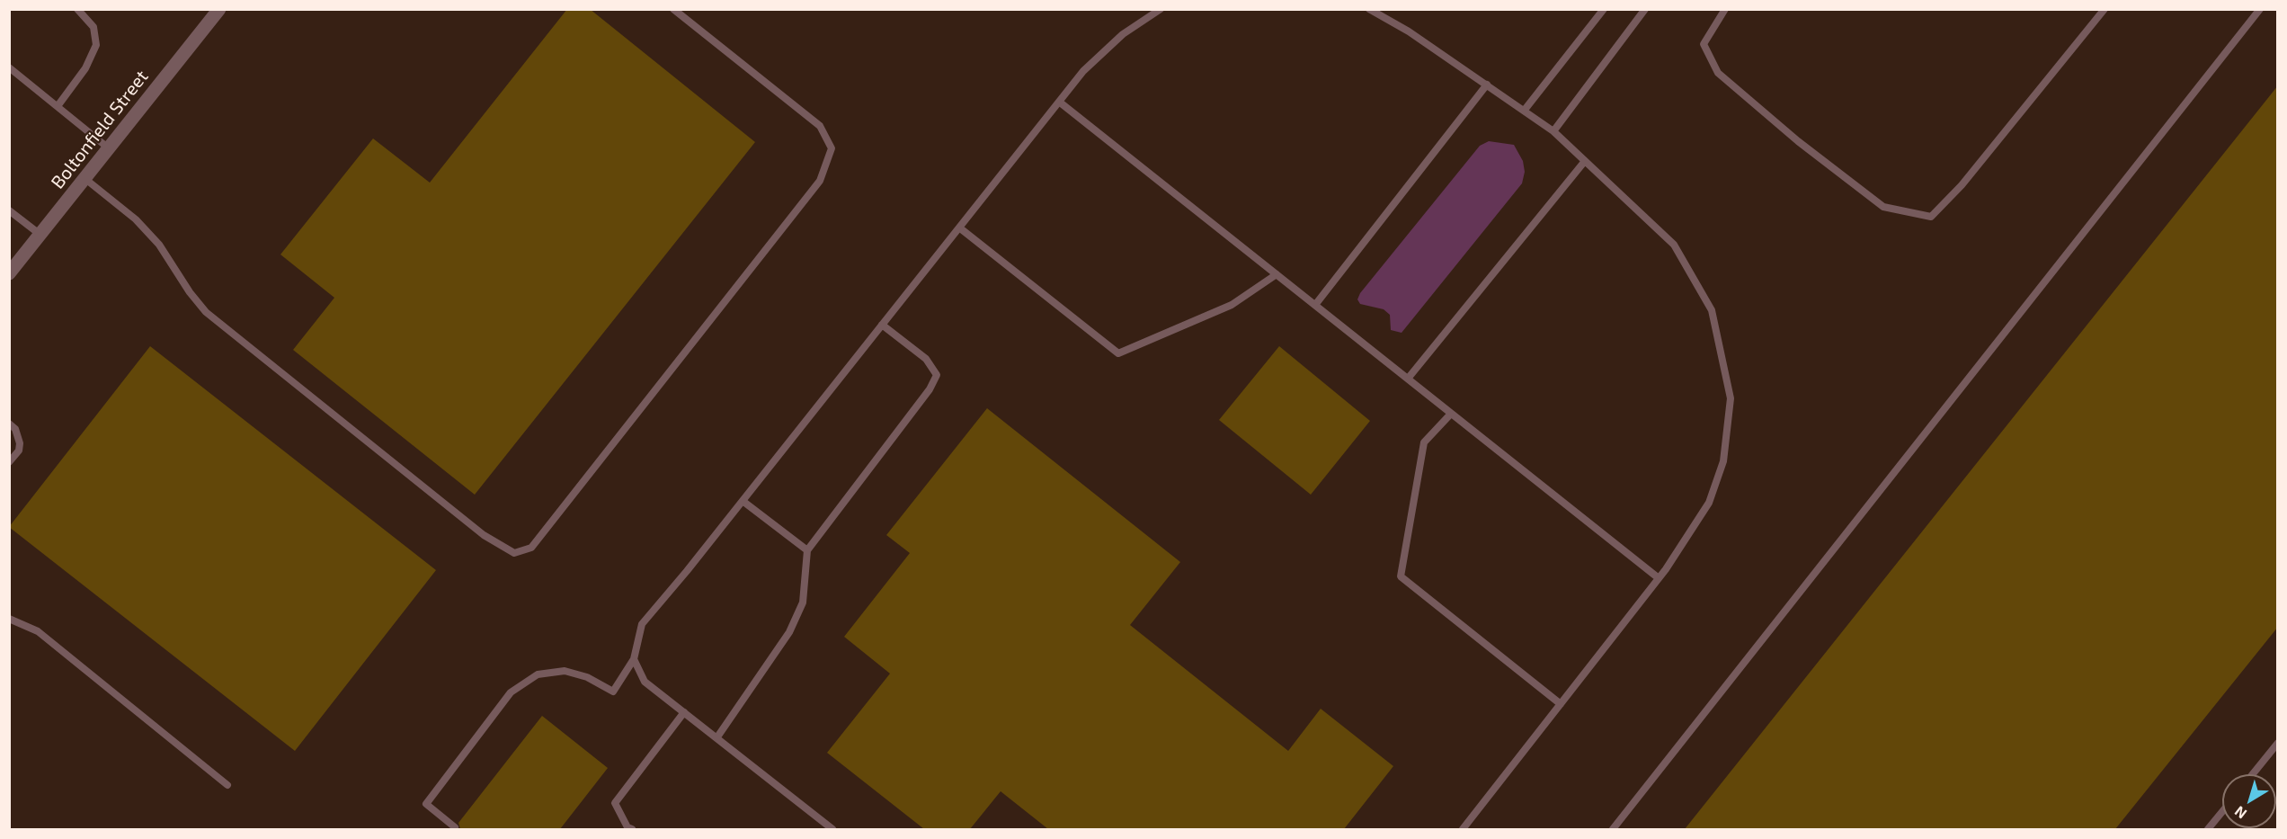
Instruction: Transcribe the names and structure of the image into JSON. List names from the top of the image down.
{
  "streets": {
    "street": ["Boltonfield Street"]
  },
  "north": "bottom left"
}
